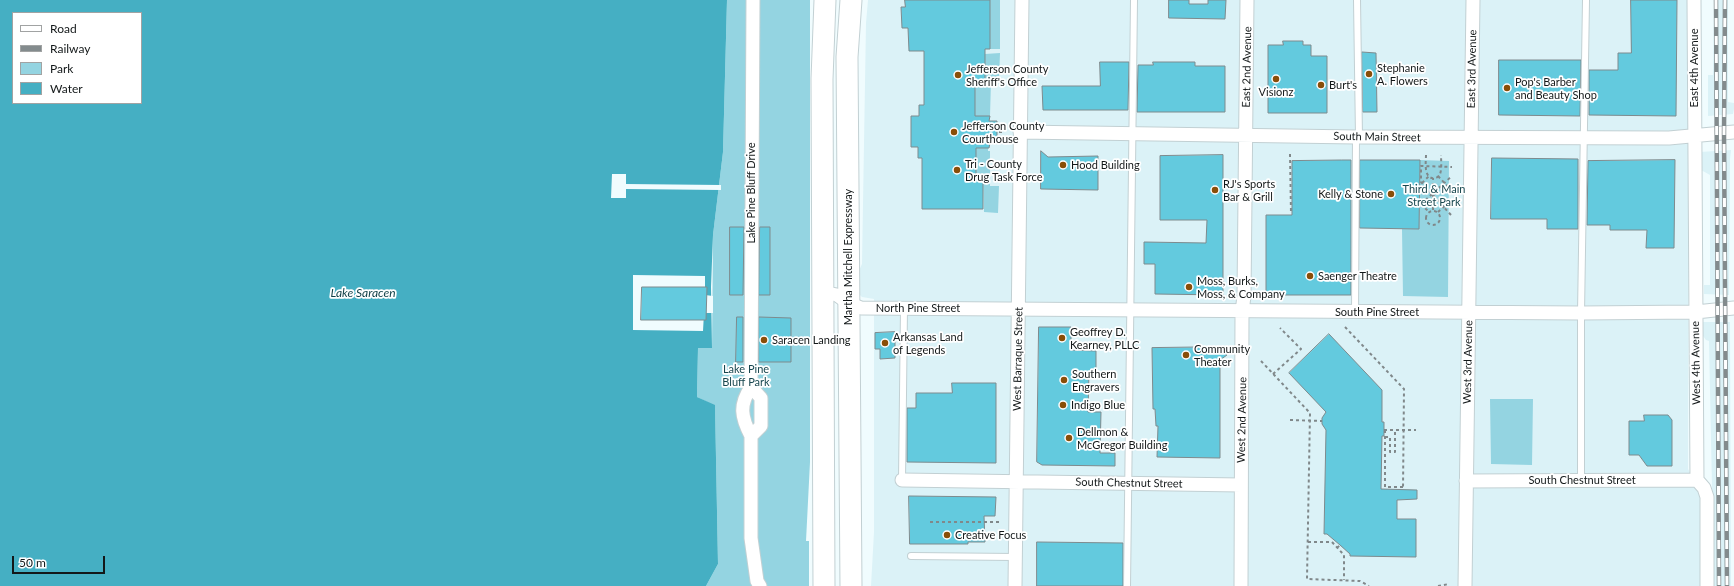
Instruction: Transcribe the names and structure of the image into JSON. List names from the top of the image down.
{
  "streets": {
    "highway": ["Martha Mitchell Expressway"],
    "street": [
      "East 2nd Avenue",
      "East 4th Avenue",
      "East 3rd Avenue",
      "South Main Street",
      "Lake Pine Bluff Drive",
      "North Pine Street",
      "South Pine Street",
      "West Barraque Street",
      "West 3rd Avenue",
      "West 4th Avenue",
      "West 2nd Avenue",
      "South Chestnut Street"
    ]
  },
  "crossings": [
    ["East 2nd Avenue", "South Main Street"],
    ["East 2nd Avenue", "West 2nd Avenue"],
    ["East 4th Avenue", "South Main Street"],
    ["East 4th Avenue", "West 4th Avenue"],
    ["East 3rd Avenue", "South Main Street"],
    ["East 3rd Avenue", "West 3rd Avenue"],
    ["South Main Street", "West Barraque Street"],
    ["South Main Street", "West 3rd Avenue"],
    ["South Main Street", "West 4th Avenue"],
    ["South Main Street", "West 2nd Avenue"],
    ["Martha Mitchell Expressway", "North Pine Street"],
    ["North Pine Street", "South Pine Street"],
    ["North Pine Street", "West Barraque Street"],
    ["South Pine Street", "West Barraque Street"],
    ["South Pine Street", "West 3rd Avenue"],
    ["South Pine Street", "West 4th Avenue"],
    ["South Pine Street", "West 2nd Avenue"],
    ["West Barraque Street", "South Chestnut Street"],
    ["West 3rd Avenue", "South Chestnut Street"],
    ["West 4th Avenue", "South Chestnut Street"],
    ["West 2nd Avenue", "South Chestnut Street"]
  ],
  "water": ["Lake Saracen"],
  "parks": ["Third & Main Street Park", "Lake Pine Bluff Park"],
  "places": [
    "Stephanie A. Flowers",
    "Jefferson County Sheriff's Office",
    "Visionz",
    "Burt's",
    "Pop's Barber and Beauty Shop",
    "Jefferson County Courthouse",
    "Hood Building",
    "Tri - County Drug Task Force",
    "RJ's Sports Bar & Grill",
    "Kelly & Stone",
    "Saenger Theatre",
    "Moss, Burks, Moss, & Company",
    "Geoffrey D. Kearney, PLLC",
    "Saracen Landing",
    "Arkansas Land of Legends",
    "Community Theater",
    "Southern Engravers",
    "Indigo Blue",
    "Dellmon & McGregor Building",
    "Creative Focus"
  ],
  "legend": [
    "Road",
    "Railway",
    "Park",
    "Water"
  ],
  "scale_bar": "50 m"
}
